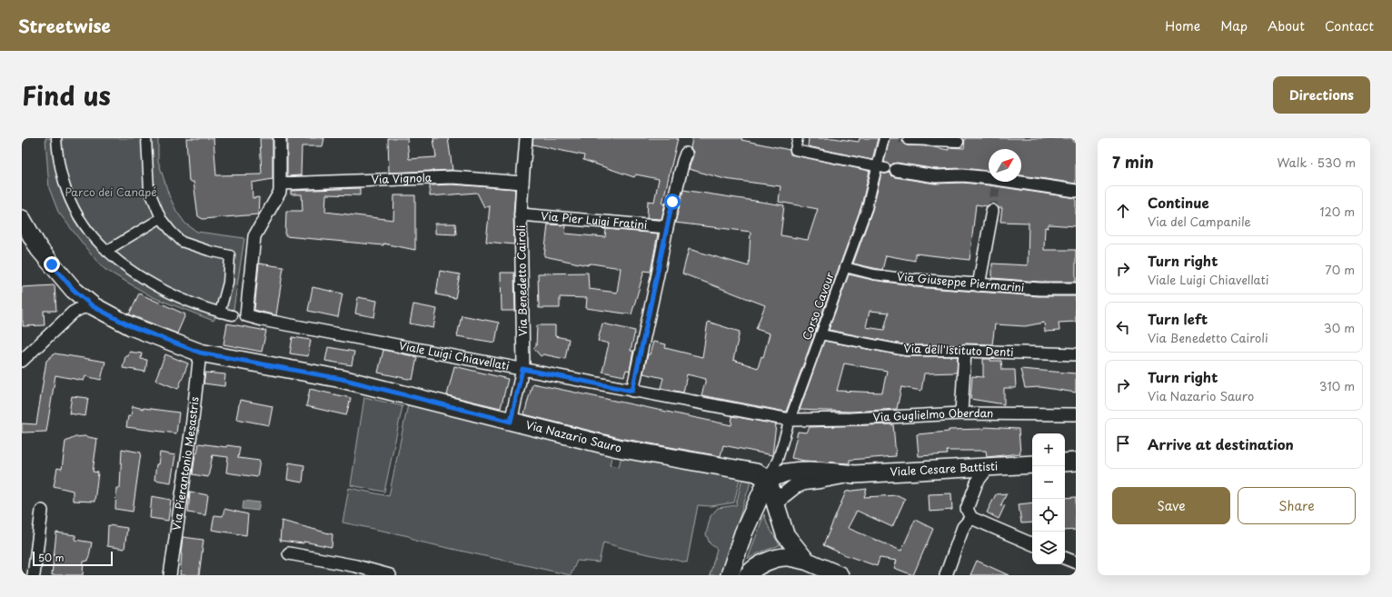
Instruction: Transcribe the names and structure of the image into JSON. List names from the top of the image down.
{
  "streets": {
    "main road": ["Via Nazario Sauro", "Viale Cesare Battisti"],
    "street": [
      "Via Vignola",
      "Via Pier Luigi Fratini",
      "Via Benedetto Cairoli",
      "Via Giuseppe Piermarini",
      "Corso Cavour",
      "Via dell'Istituto Denti",
      "Viale Luigi Chiavellati",
      "Via Guglielmo Oberdan",
      "Via Pierantonio Mesastris"
    ]
  },
  "crossings": [
    ["Via Vignola", "Via Benedetto Cairoli"],
    ["Via Vignola", "Viale Luigi Chiavellati"],
    ["Via Pier Luigi Fratini", "Via Benedetto Cairoli"],
    ["Via Benedetto Cairoli", "Viale Luigi Chiavellati"],
    ["Via Benedetto Cairoli", "Via Nazario Sauro"],
    ["Via Giuseppe Piermarini", "Corso Cavour"],
    ["Corso Cavour", "Via dell'Istituto Denti"],
    ["Corso Cavour", "Viale Luigi Chiavellati"],
    ["Corso Cavour", "Via Guglielmo Oberdan"],
    ["Corso Cavour", "Via Nazario Sauro"],
    ["Corso Cavour", "Viale Cesare Battisti"],
    ["Viale Luigi Chiavellati", "Via Guglielmo Oberdan"],
    ["Via Nazario Sauro", "Via Pierantonio Mesastris"],
    ["Via Nazario Sauro", "Viale Cesare Battisti"]
  ],
  "parks": ["Parco dei Canapé"],
  "scale_bar": "50 m",
  "north": "top right",
  "page": {
    "header": "Streetwise",
    "nav": [
      "Home",
      "Map",
      "About",
      "Contact"
    ],
    "title": "Find us",
    "buttons": [
      "Directions",
      ["Save", "Share"]
    ],
    "heading": ["7 min", "Walk · 530 m"],
    "list": [
      ["Continue", "Via del Campanile", "120 m"],
      ["Turn right", "Viale Luigi Chiavellati", "70 m"],
      ["Turn left", "Via Benedetto Cairoli", "30 m"],
      ["Turn right", "Via Nazario Sauro", "310 m"],
      "Arrive at destination"
    ],
    "map_buttons": ["+", "−"],
    "scale": "50 m"
  }
}
